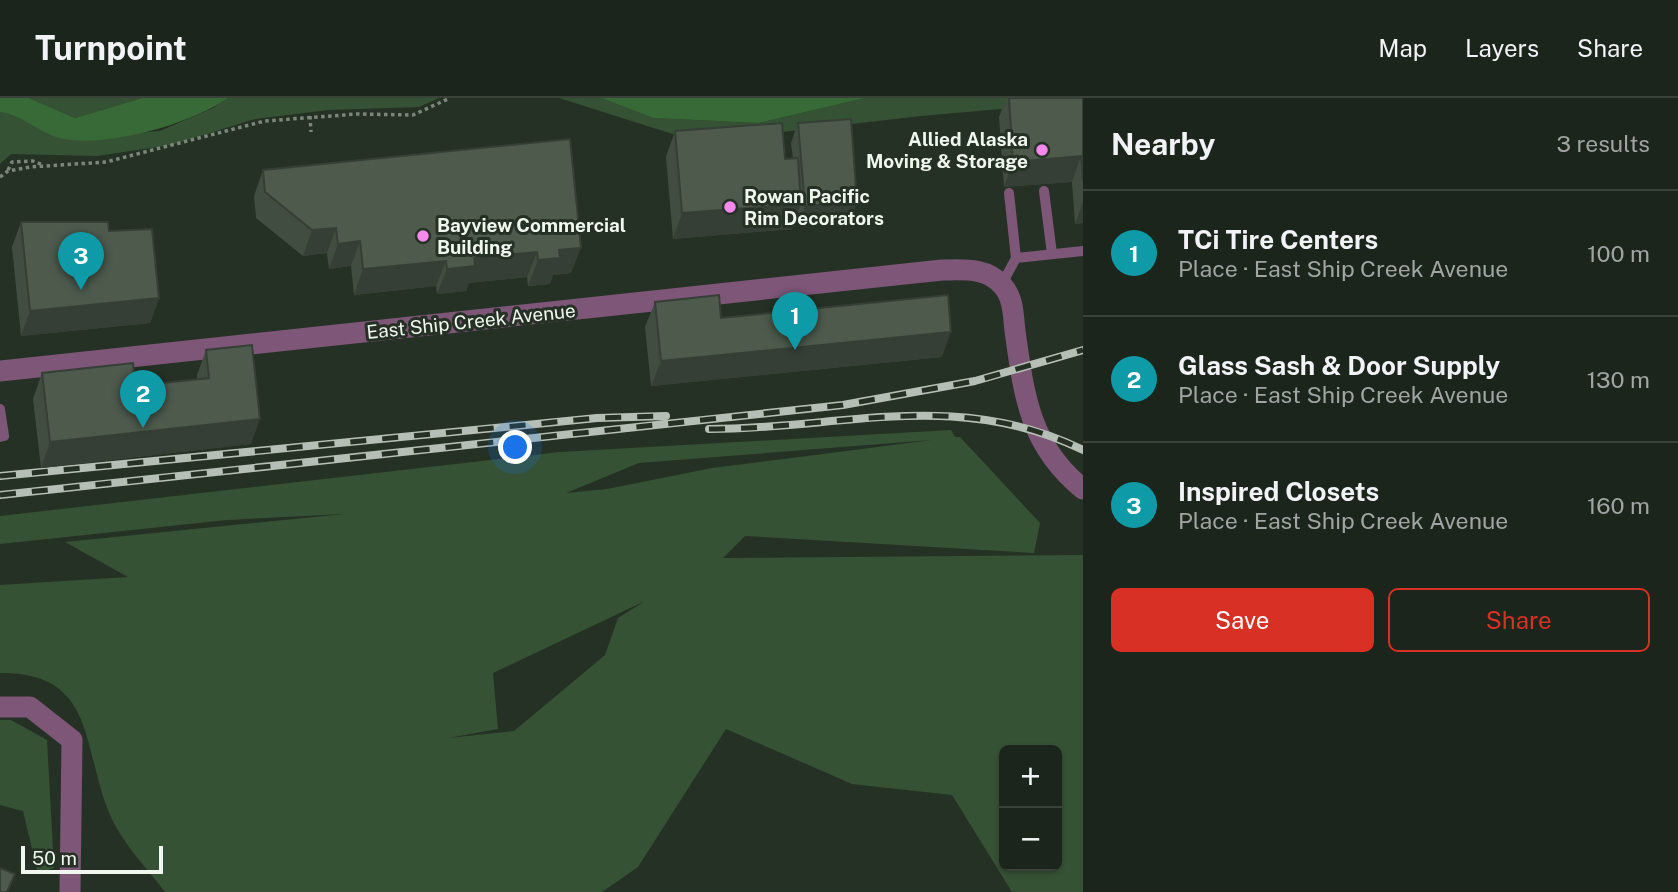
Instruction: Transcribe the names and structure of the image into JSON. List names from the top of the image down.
{
  "streets": {
    "street": ["East Ship Creek Avenue"]
  },
  "places": ["Allied Alaska Moving & Storage", "Rowan Pacific Rim Decorators", "Bayview Commercial Building"],
  "scale_bar": "50 m",
  "page": {
    "header": "Turnpoint",
    "nav": ["Map", "Layers", "Share"],
    "heading": ["Nearby", "3 results"],
    "list": [
      {
        "mark": "1",
        "name": "TCi Tire Centers",
        "note": "Place · East Ship Creek Avenue",
        "value": "100 m"
      },
      {
        "mark": "2",
        "name": "Glass Sash & Door Supply",
        "note": "Place · East Ship Creek Avenue",
        "value": "130 m"
      },
      {
        "mark": "3",
        "name": "Inspired Closets",
        "note": "Place · East Ship Creek Avenue",
        "value": "160 m"
      }
    ],
    "pins": ["3", "1", "2"],
    "buttons": ["Save", "Share"],
    "map_buttons": ["+", "−"],
    "scale": "50 m"
  }
}
